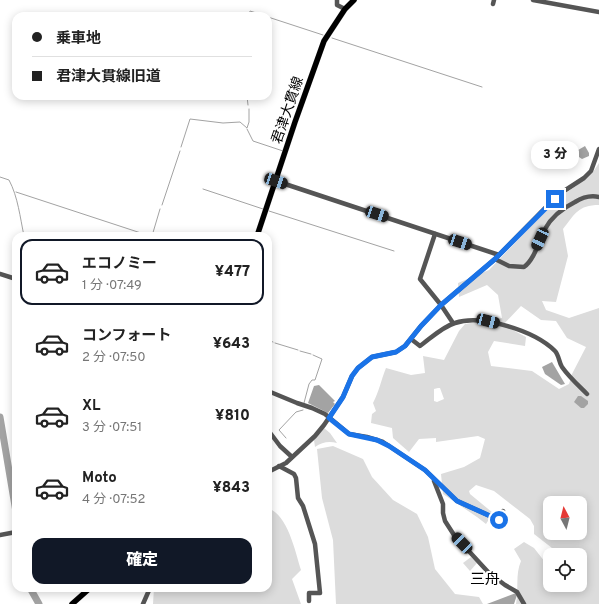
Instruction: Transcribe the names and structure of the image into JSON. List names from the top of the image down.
{
  "streets": {
    "main road": ["君津大貫線"]
  },
  "districts": ["三舟"],
  "north": "top",
  "page": {
    "banner": ["乗車地", "君津大貫線旧道"],
    "bubble": "3 分",
    "list": [
      {
        "name": "エコノミー",
        "note": "1 分 · 07:49",
        "value": "¥477"
      },
      {
        "name": "コンフォート",
        "note": "2 分 · 07:50",
        "value": "¥643"
      },
      {
        "name": "XL",
        "note": "3 分 · 07:51",
        "value": "¥810"
      },
      {
        "name": "Moto",
        "note": "4 分 · 07:52",
        "value": "¥843"
      }
    ],
    "buttons": "確定"
  }
}
